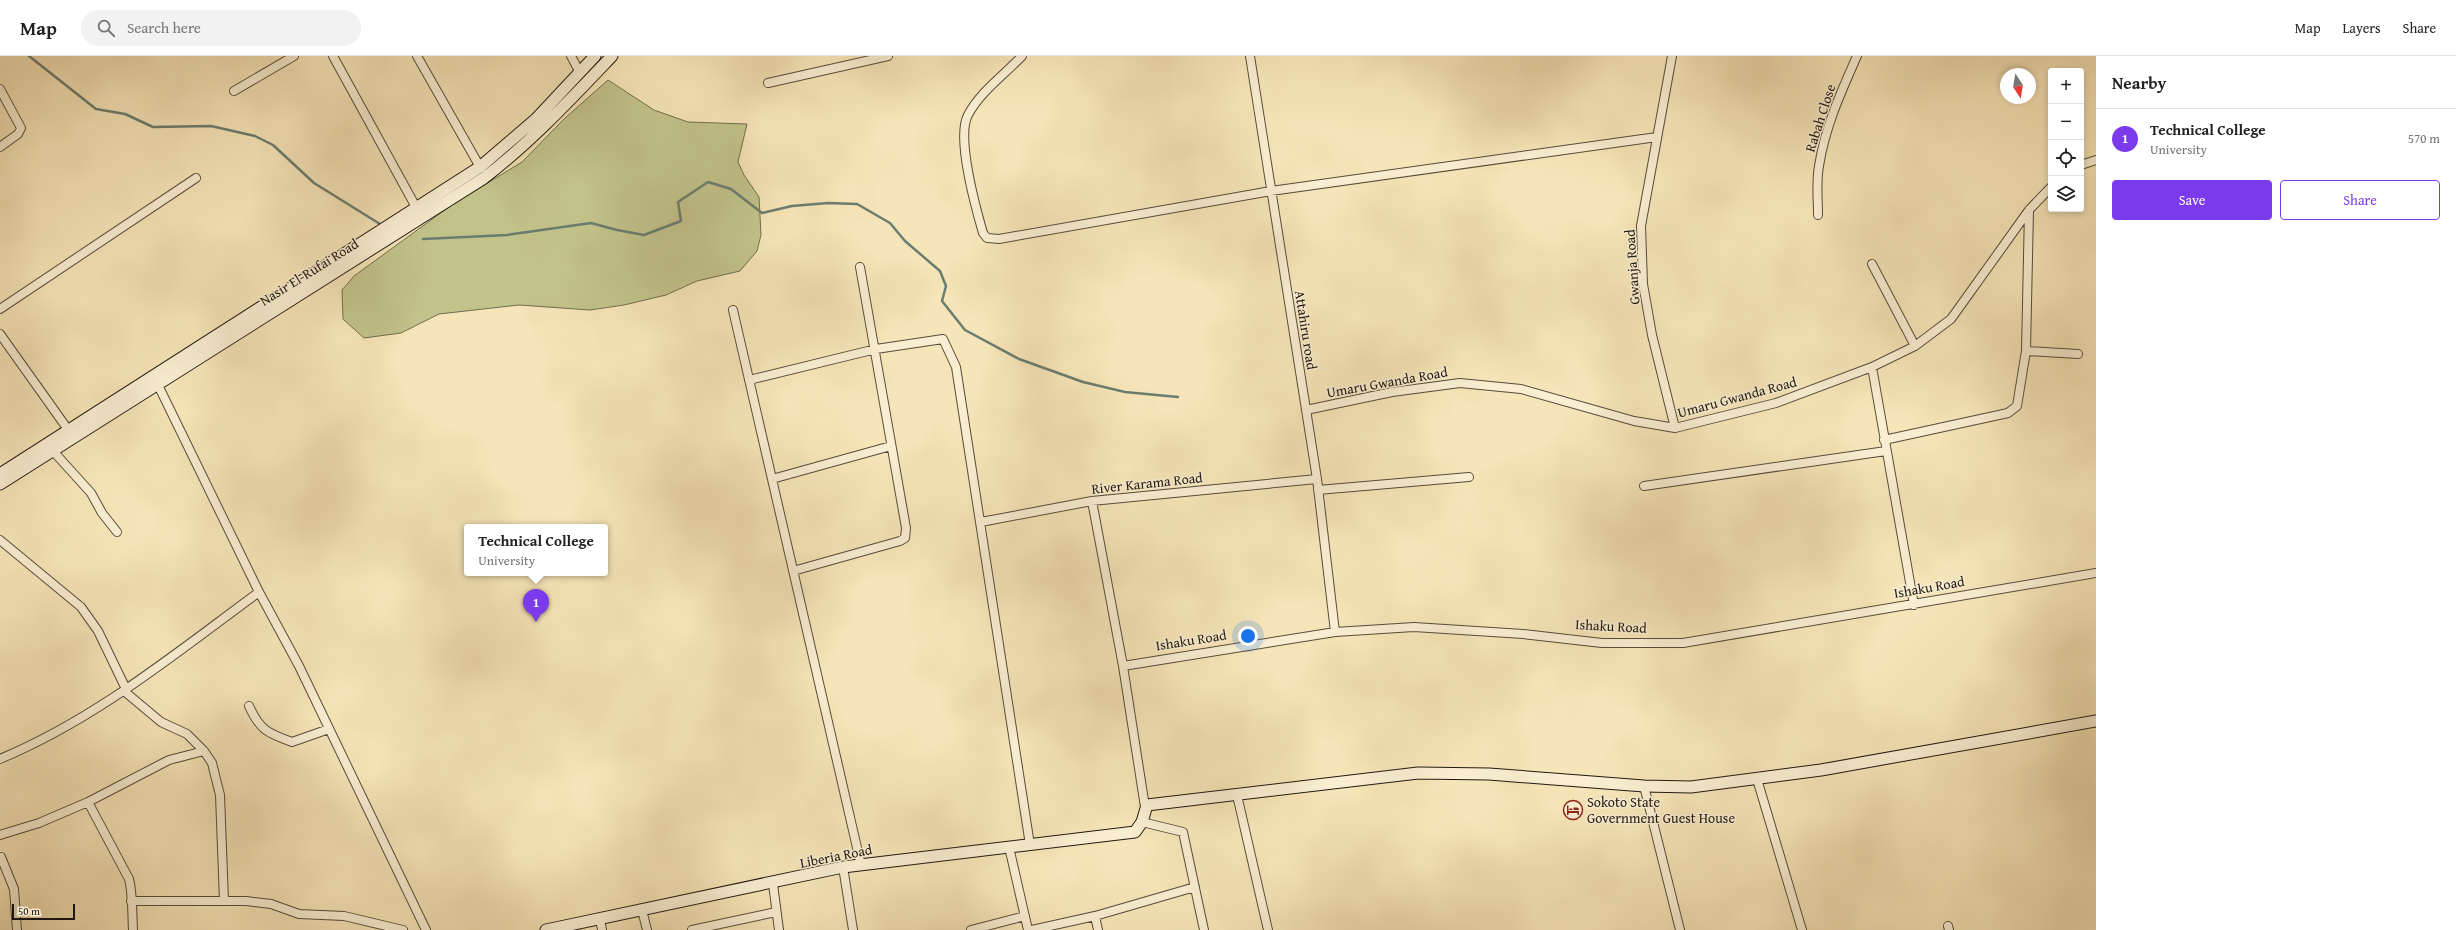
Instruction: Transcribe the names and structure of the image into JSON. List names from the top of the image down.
{
  "streets": {
    "street": [
      "Rabah Close",
      "Gwanja Road",
      "Nasir El-Rufai Road",
      "Attahiru road",
      "Umaru Gwanda Road",
      "River Karama Road",
      "Ishaku Road",
      "Liberia Road"
    ]
  },
  "crossings": [
    ["Gwanja Road", "Umaru Gwanda Road"],
    ["Attahiru road", "Umaru Gwanda Road"],
    ["Attahiru road", "River Karama Road"],
    ["Attahiru road", "Ishaku Road"]
  ],
  "places": {
    "hotel": ["Sokoto State Government Guest House"]
  },
  "scale_bar": "50 m",
  "north": "bottom",
  "page": {
    "header": "Map",
    "search": "Search here",
    "nav": ["Map", "Layers", "Share"],
    "heading": "Nearby",
    "map_buttons": ["+", "−"],
    "list": [
      {
        "mark": "1",
        "name": "Technical College",
        "note": "University",
        "value": "570 m"
      }
    ],
    "buttons": ["Save", "Share"],
    "popup": ["Technical College", "University"],
    "pins": "1",
    "scale": "50 m"
  }
}
